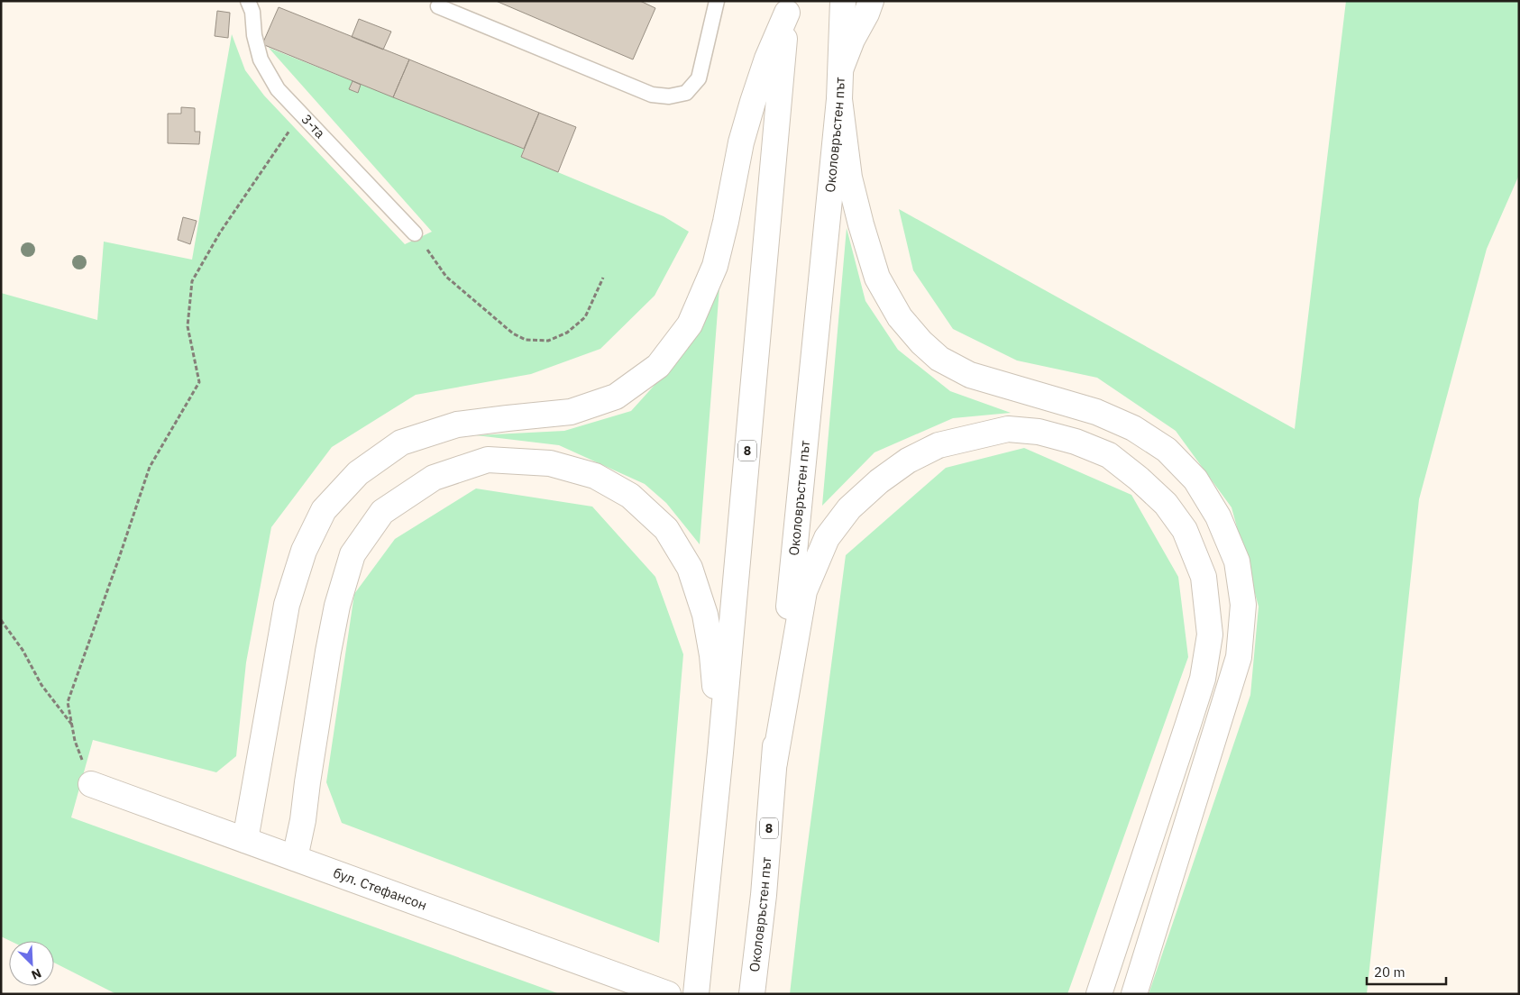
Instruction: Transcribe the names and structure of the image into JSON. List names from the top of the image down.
{
  "streets": {
    "main road": ["Околовръстен път", "8", "бул. Стефансон"],
    "lane": ["3-та"]
  },
  "scale_bar": "20 m",
  "north": "bottom right"
}
